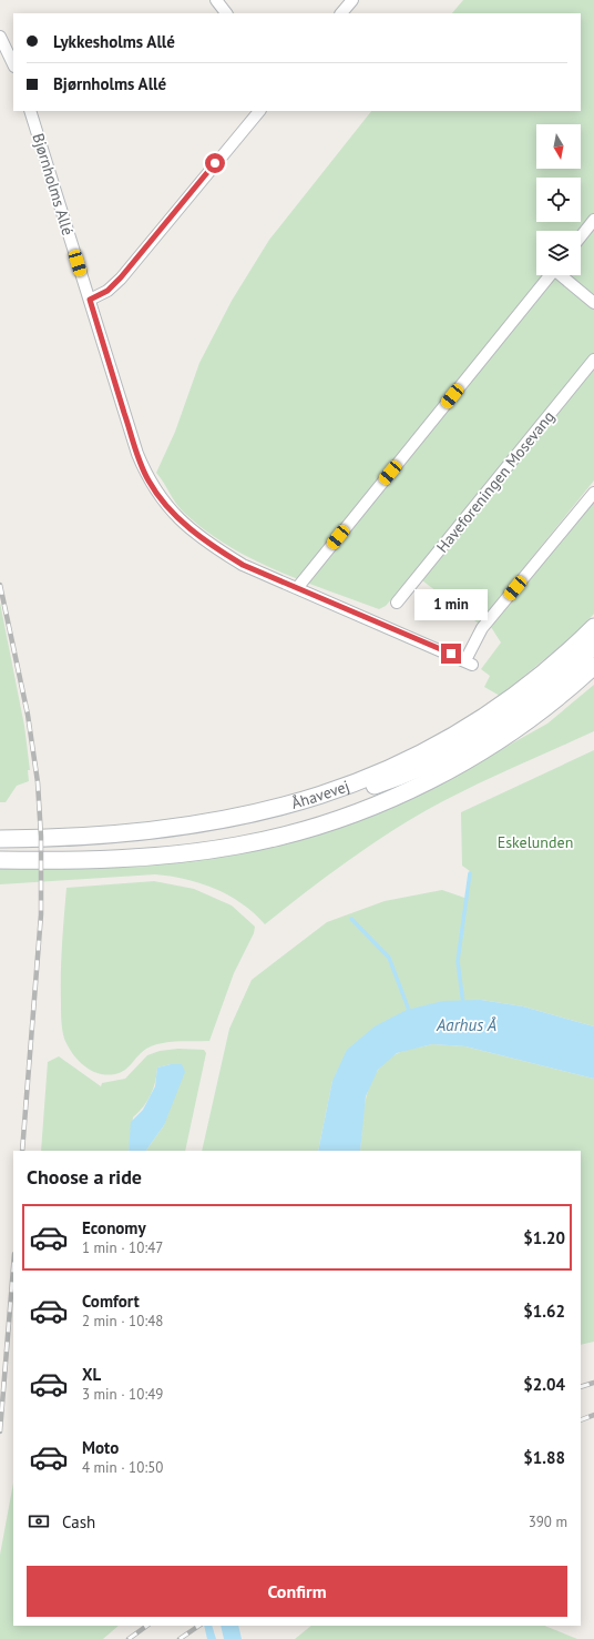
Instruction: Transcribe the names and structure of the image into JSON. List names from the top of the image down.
{
  "streets": {
    "main road": ["Åhavevej"],
    "street": ["Bjørnholms Allé", "Haveforeningen Mosevang"]
  },
  "water": ["Aarhus Å"],
  "parks": ["Eskelunden"],
  "north": "bottom",
  "page": {
    "banner": ["Lykkesholms Allé", "Bjørnholms Allé"],
    "bubble": "1 min",
    "heading": "Choose a ride",
    "list": [
      {
        "name": "Economy",
        "note": "1 min · 10:47",
        "value": "$1.20"
      },
      {
        "name": "Comfort",
        "note": "2 min · 10:48",
        "value": "$1.62"
      },
      {
        "name": "XL",
        "note": "3 min · 10:49",
        "value": "$2.04"
      },
      {
        "name": "Moto",
        "note": "4 min · 10:50",
        "value": "$1.88"
      }
    ],
    "pay": ["Cash", "390 m"],
    "buttons": "Confirm"
  }
}
